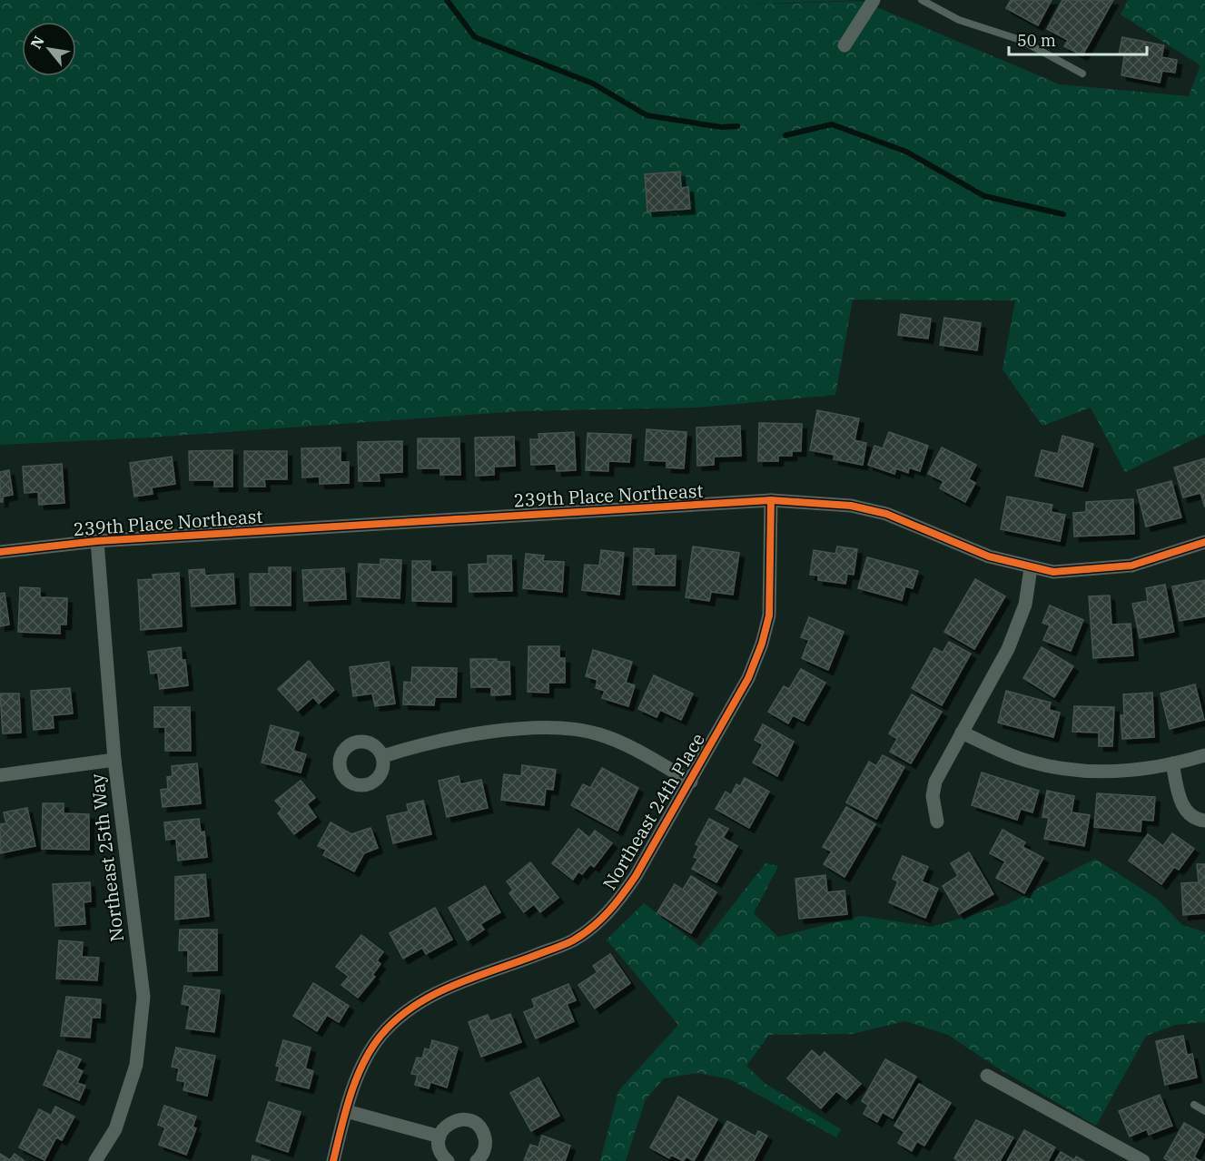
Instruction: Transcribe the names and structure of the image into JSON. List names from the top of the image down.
{
  "streets": {
    "street": ["239th Place Northeast", "Northeast 24th Place", "Northeast 25th Way"]
  },
  "crossings": [
    ["239th Place Northeast", "Northeast 24th Place"],
    ["239th Place Northeast", "Northeast 25th Way"]
  ],
  "scale_bar": "50 m",
  "north": "top left"
}
